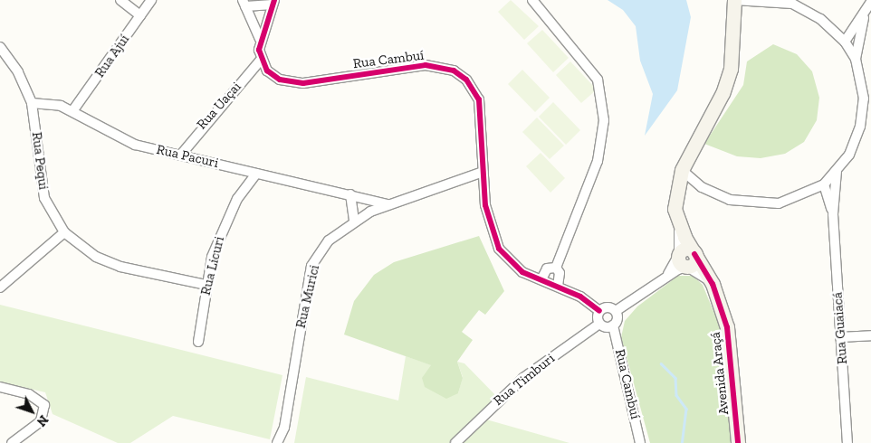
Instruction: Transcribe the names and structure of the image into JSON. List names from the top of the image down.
{
  "streets": {
    "street": [
      "Rua Ajuí",
      "Rua Cambuí",
      "Rua Uaçai",
      "Rua Pacuri",
      "Rua Pequi",
      "Rua Licuri",
      "Rua Murici",
      "Rua Guaiacá",
      "Avenida Araçá",
      "Rua Timburi"
    ]
  },
  "crossings": [
    ["Rua Ajuí", "Rua Pacuri"],
    ["Rua Cambuí", "Rua Uaçai"],
    ["Rua Cambuí", "Rua Murici"],
    ["Rua Uaçai", "Rua Pacuri"],
    ["Rua Pacuri", "Rua Pequi"],
    ["Rua Pacuri", "Rua Licuri"],
    ["Rua Pacuri", "Rua Murici"],
    ["Rua Pequi", "Rua Licuri"]
  ],
  "north": "bottom right"
}
